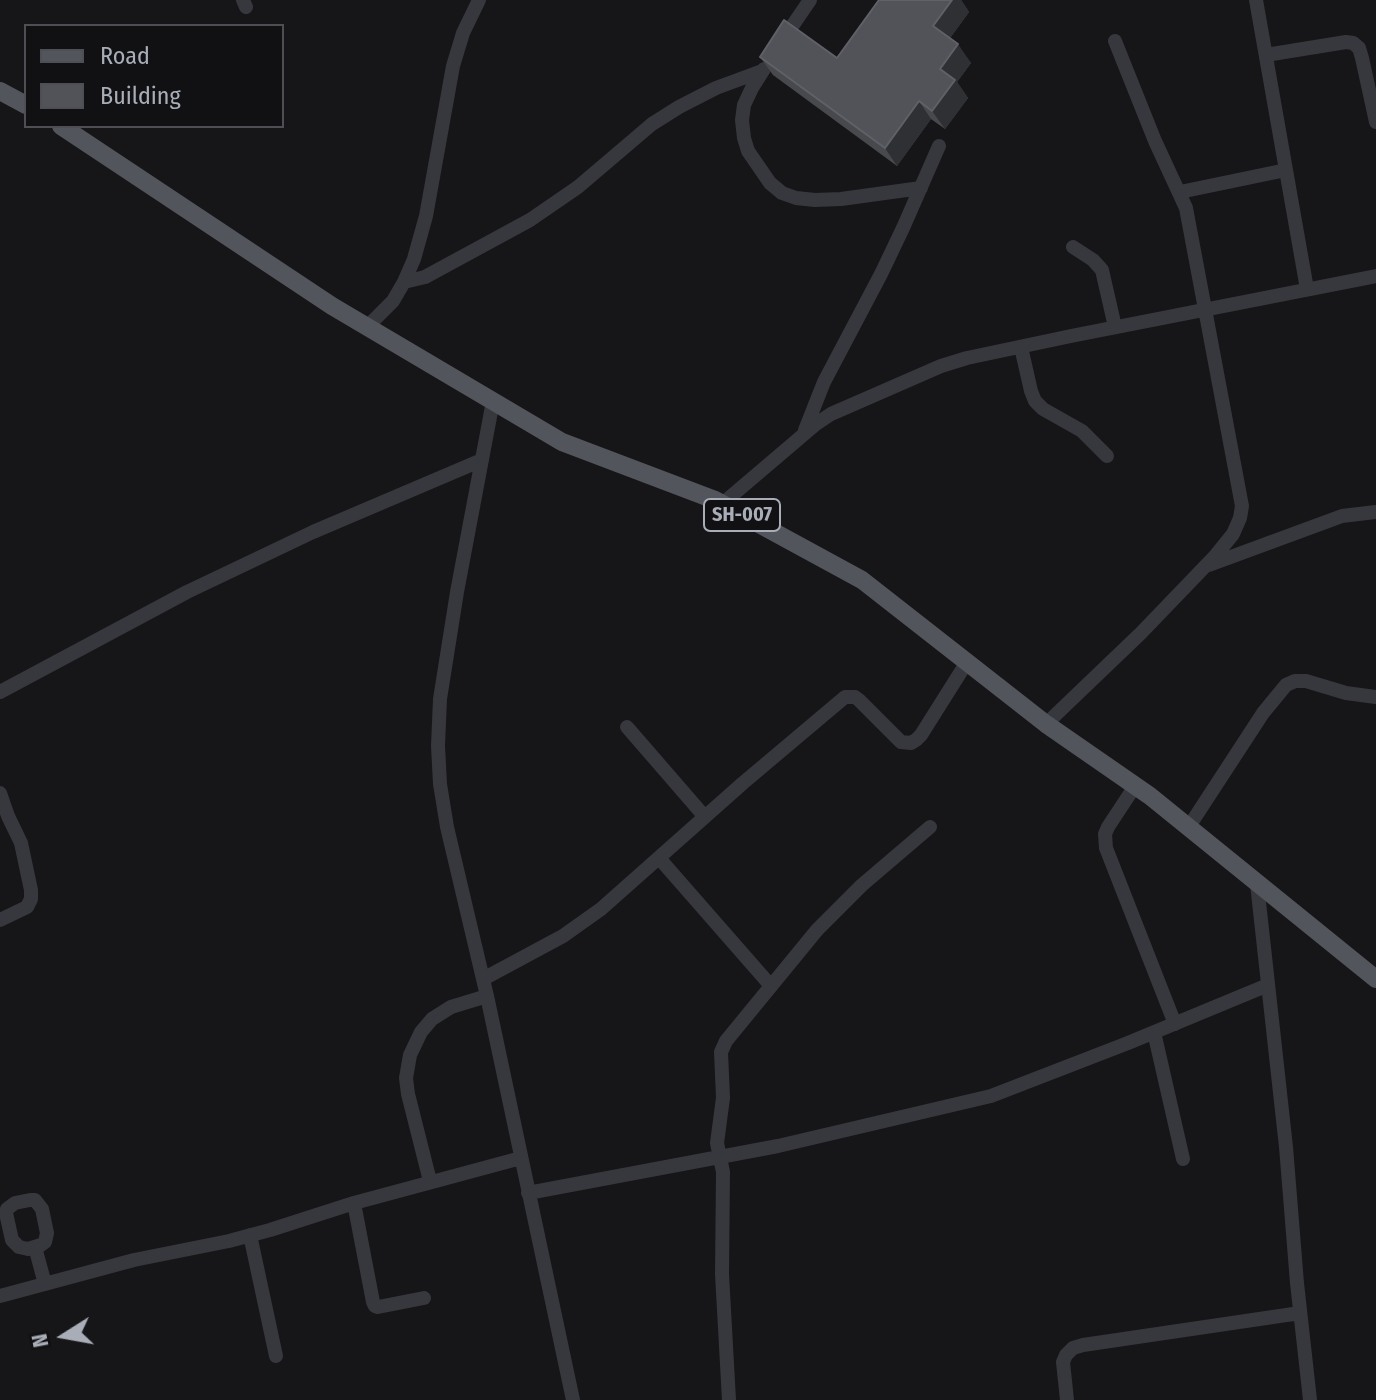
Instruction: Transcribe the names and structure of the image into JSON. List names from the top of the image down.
{
  "streets": {
    "main road": ["SH-007"]
  },
  "legend": ["Road", "Building"],
  "north": "left"
}
